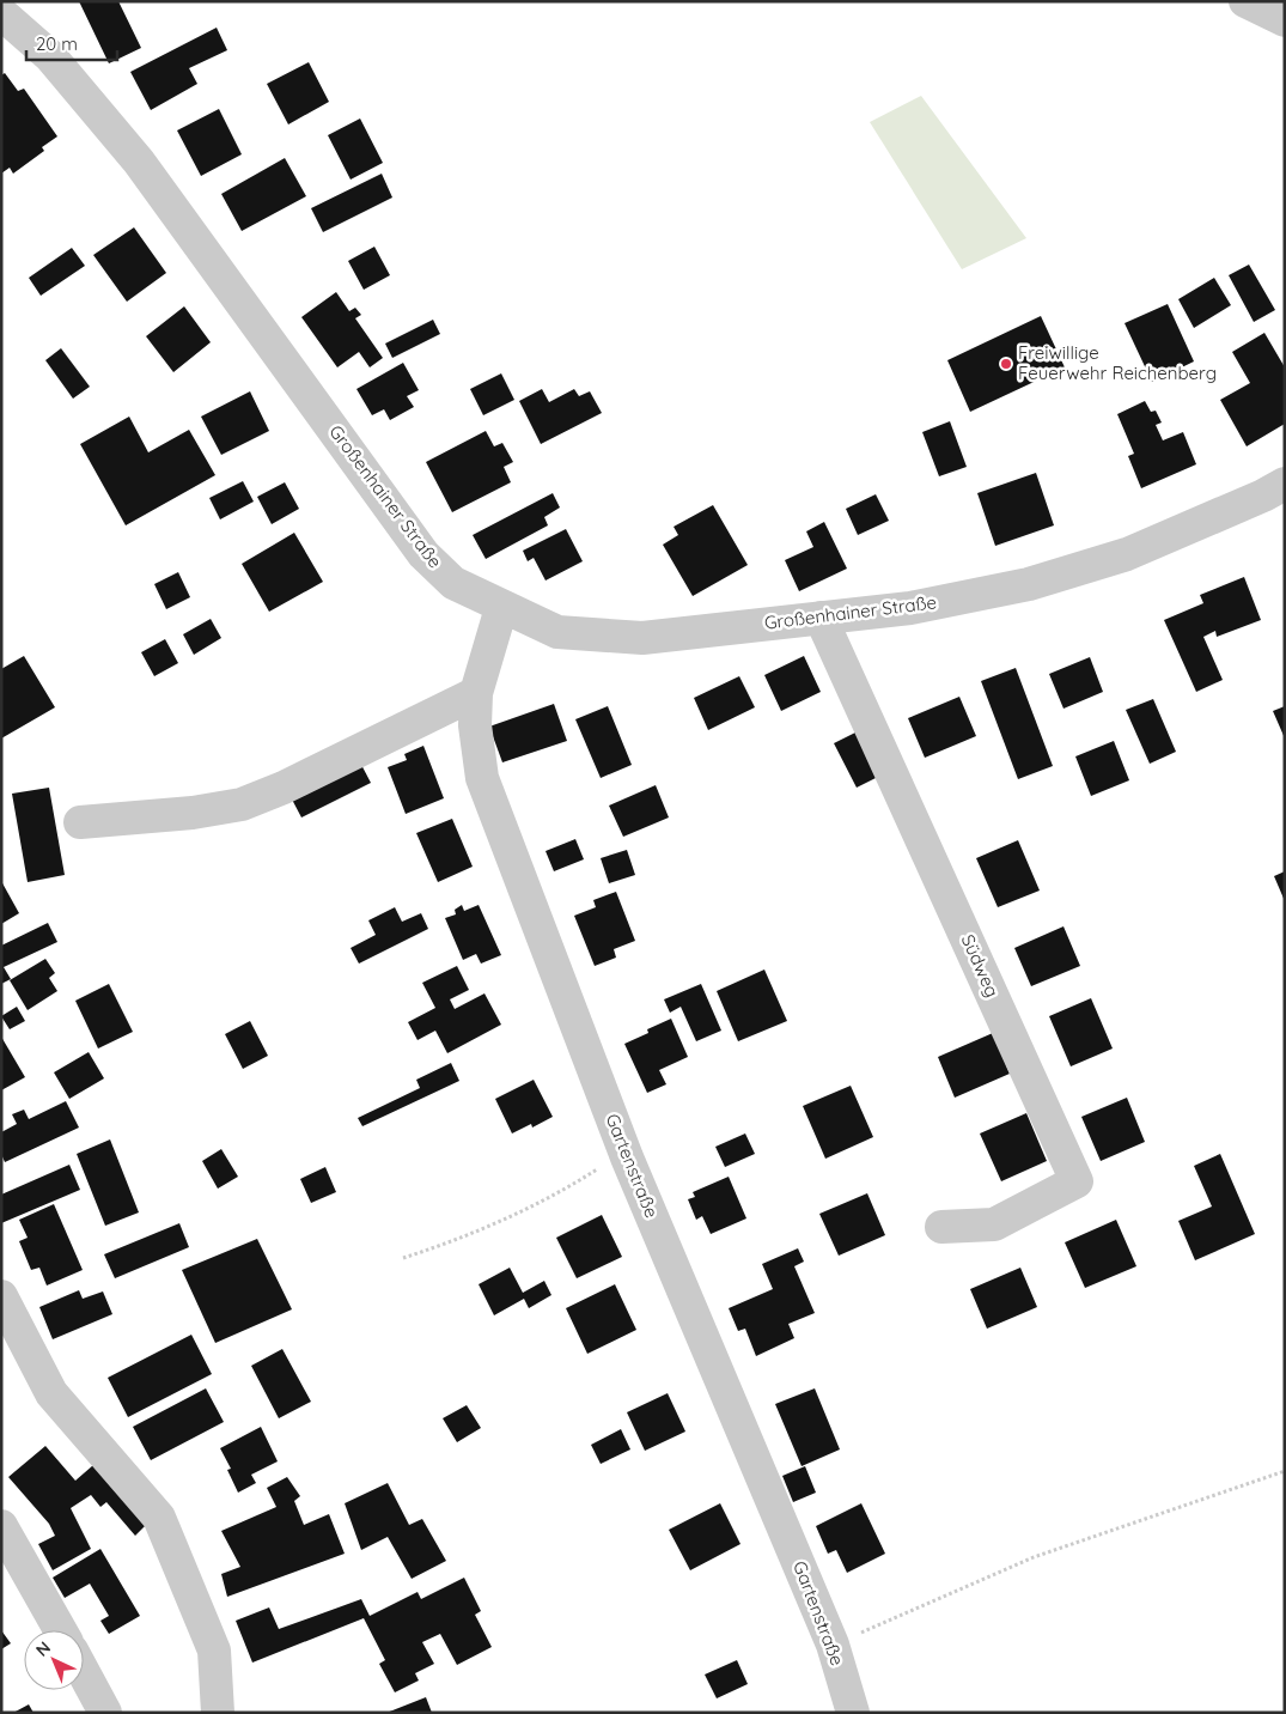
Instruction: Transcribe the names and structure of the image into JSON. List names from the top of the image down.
{
  "streets": {
    "street": ["Großenhainer Straße", "Südweg", "Gartenstraße"]
  },
  "crossings": [
    ["Großenhainer Straße", "Südweg"],
    ["Großenhainer Straße", "Gartenstraße"]
  ],
  "places": ["Freiwillige Feuerwehr Reichenberg"],
  "scale_bar": "20 m",
  "north": "top left"
}
